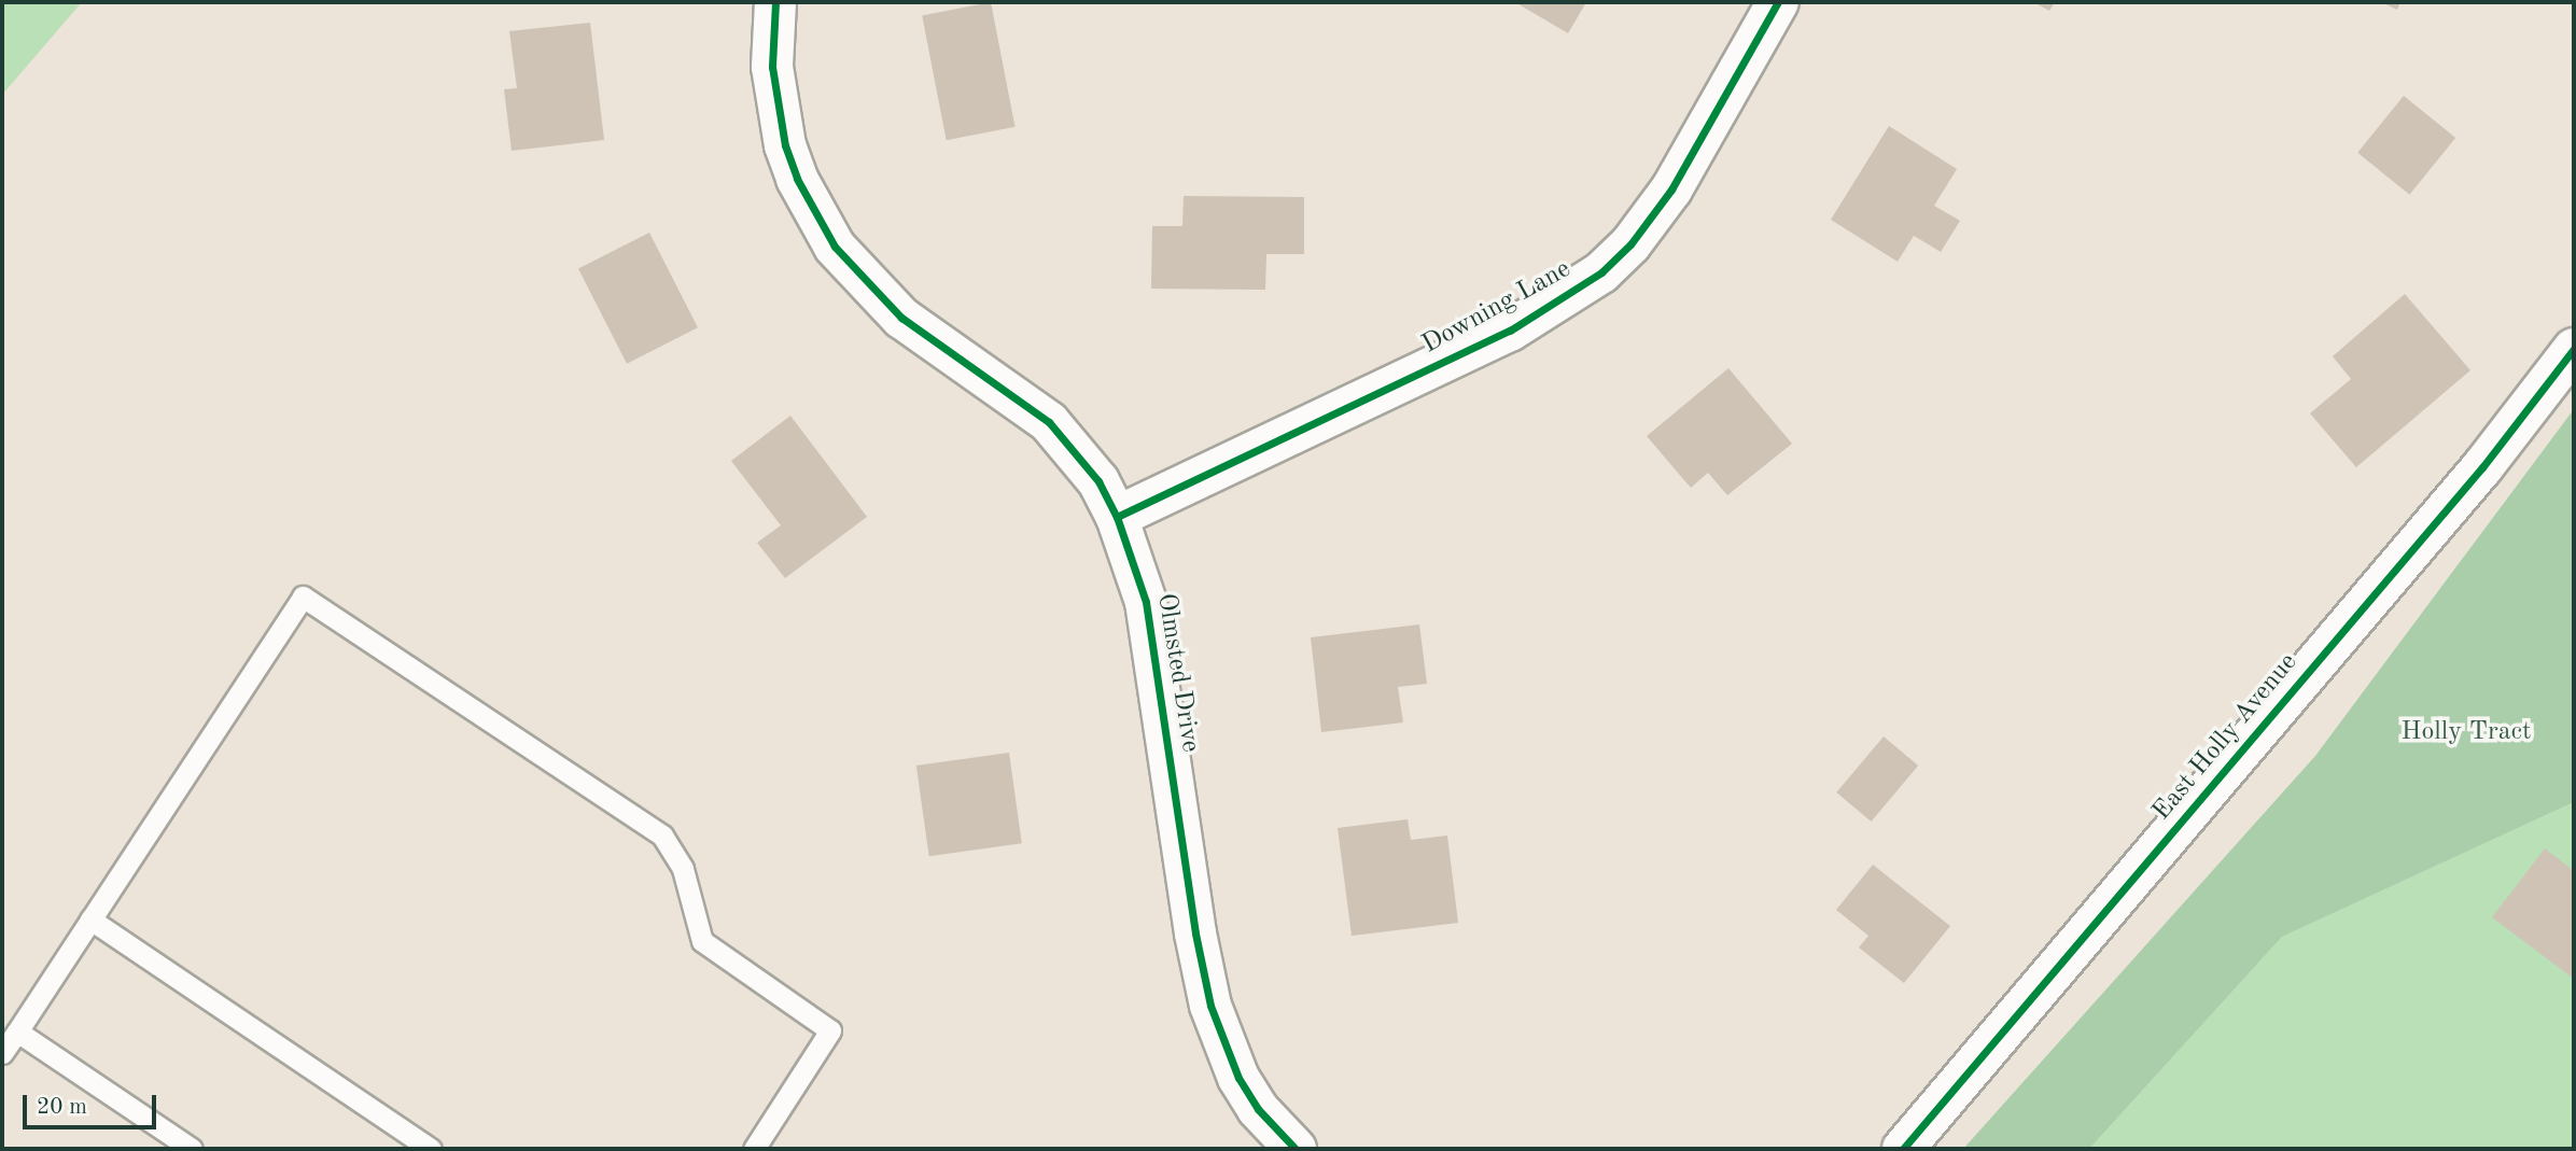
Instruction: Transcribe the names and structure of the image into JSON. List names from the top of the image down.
{
  "streets": {
    "street": ["Downing Lane", "Olmsted Drive", "East Holly Avenue"]
  },
  "crossings": [
    ["Downing Lane", "Olmsted Drive"]
  ],
  "parks": ["Holly Tract"],
  "scale_bar": "20 m"
}
